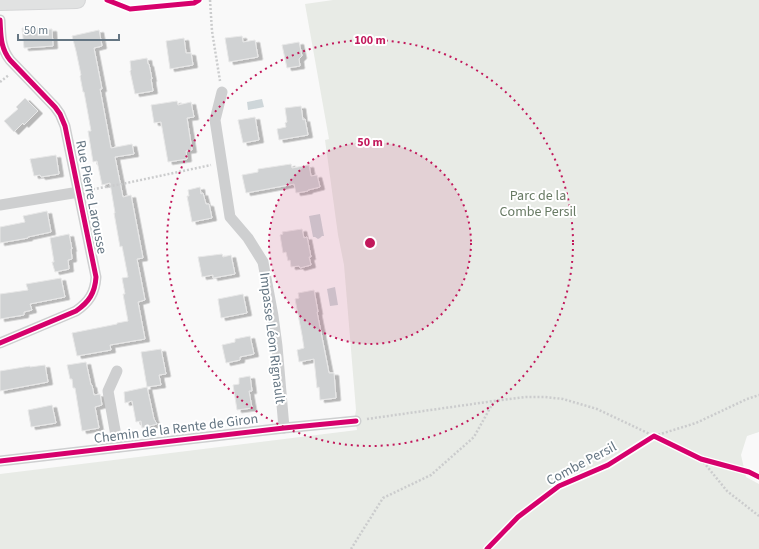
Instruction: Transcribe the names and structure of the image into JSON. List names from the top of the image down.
{
  "streets": {
    "street": ["Rue Pierre Larousse", "Impasse Léon Rignault", "Chemin de la Rente de Giron"],
    "cycle path": ["Combe Persil"]
  },
  "crossings": [
    ["Impasse Léon Rignault", "Chemin de la Rente de Giron"]
  ],
  "parks": ["Parc de la Combe Persil"],
  "scale_bar": "50 m",
  "rings": ["100 m", "50 m"]
}
